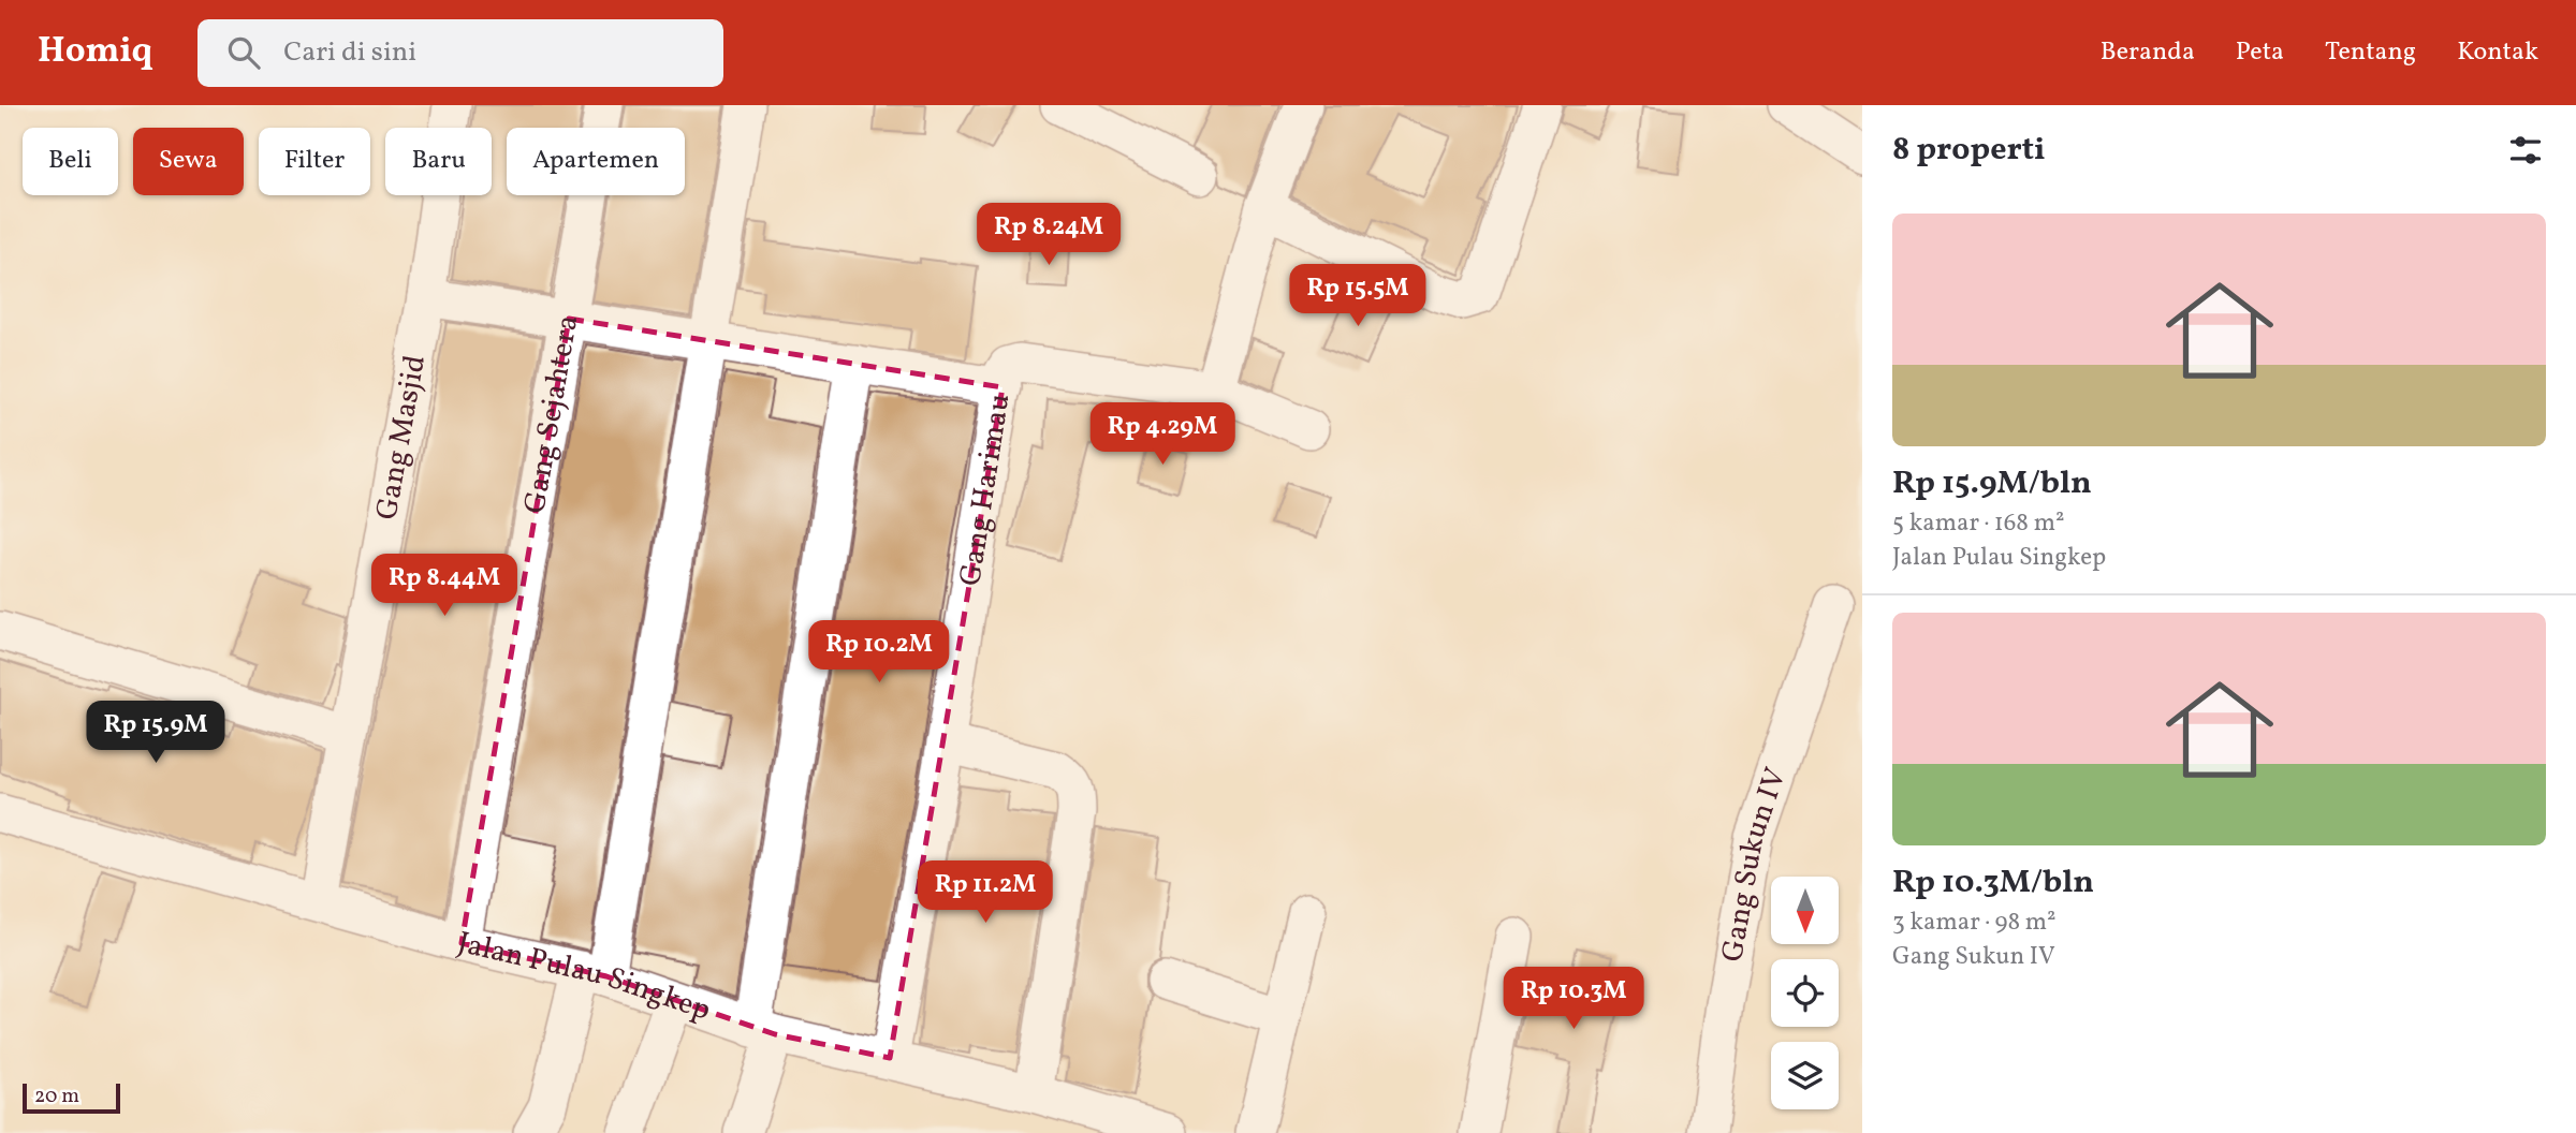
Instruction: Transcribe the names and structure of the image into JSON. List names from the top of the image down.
{
  "streets": {
    "street": [
      "Gang Sejahtera",
      "Gang Masjid",
      "Gang Harimau",
      "Gang Sukun IV",
      "Jalan Pulau Singkep"
    ]
  },
  "crossings": [
    ["Gang Sejahtera", "Jalan Pulau Singkep"],
    ["Gang Masjid", "Jalan Pulau Singkep"],
    ["Gang Harimau", "Jalan Pulau Singkep"]
  ],
  "scale_bar": "20 m",
  "north": "bottom",
  "page": {
    "header": "Homiq",
    "search": "Cari di sini",
    "nav": [
      "Beranda",
      "Peta",
      "Tentang",
      "Kontak"
    ],
    "heading": "8 properti",
    "chip": [
      "Beli",
      "Sewa",
      "Filter",
      "Baru",
      "Apartemen"
    ],
    "list": [
      {
        "name": "Rp 15.9M/bln",
        "note": "5 kamar · 168 m² · Jalan Pulau Singkep"
      },
      {
        "name": "Rp 10.3M/bln",
        "note": "3 kamar · 98 m² · Gang Sukun IV"
      }
    ],
    "price": [
      "Rp 8.24M",
      "Rp 15.5M",
      "Rp 4.29M",
      "Rp 8.44M",
      "Rp 10.2M",
      "Rp 15.9M",
      "Rp 11.2M",
      "Rp 10.3M"
    ],
    "scale": "20 m"
  }
}
